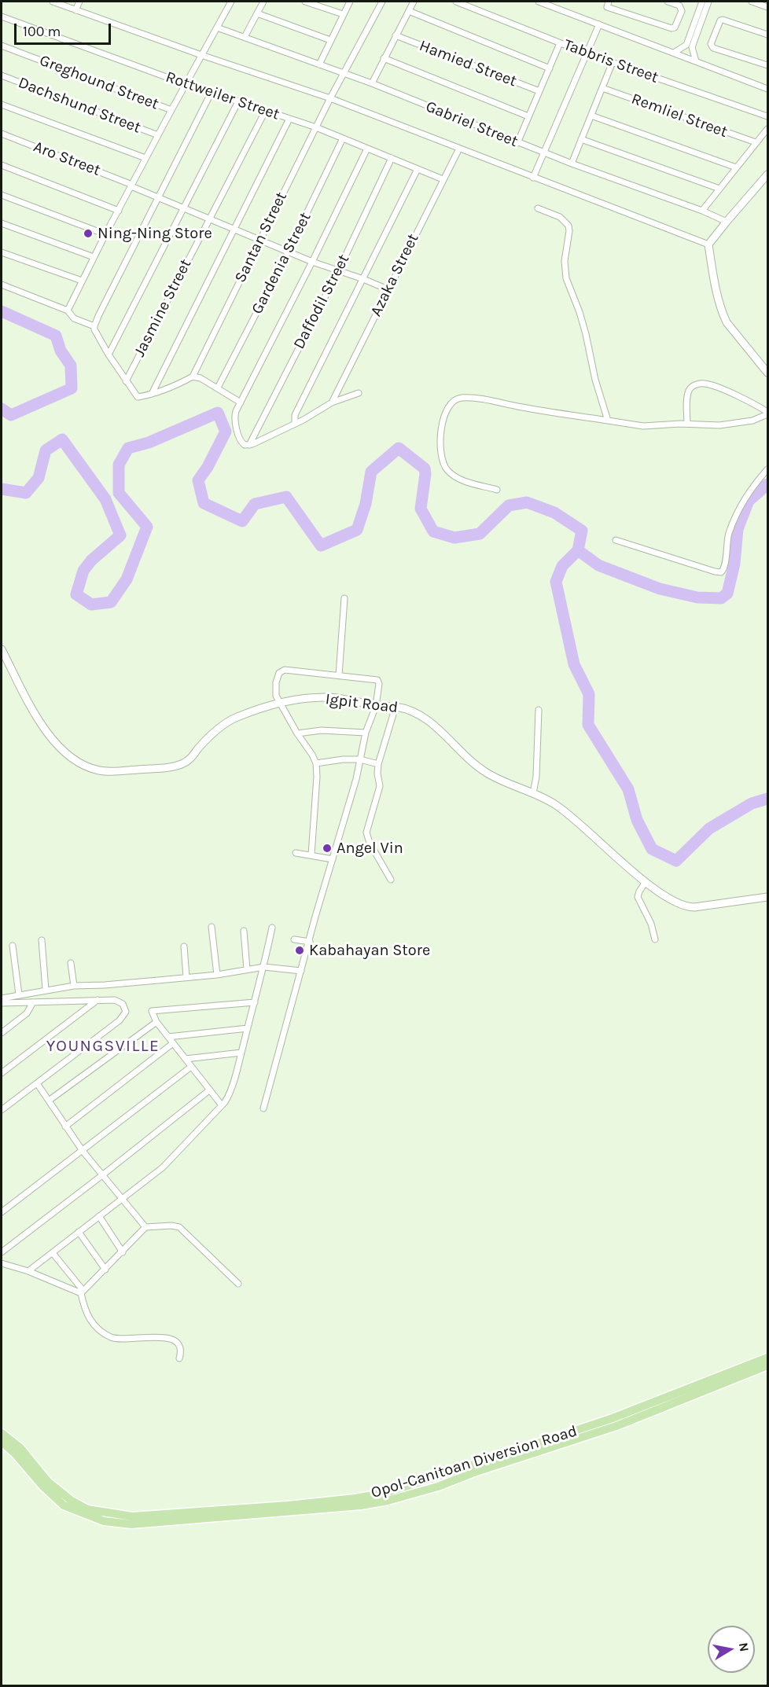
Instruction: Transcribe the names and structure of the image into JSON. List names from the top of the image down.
{
  "streets": {
    "main road": ["Opol-Canitoan Diversion Road"],
    "street": [
      "Tabbris Street",
      "Hamied Street",
      "Greghound Street",
      "Rottweiler Street",
      "Dachshund Street",
      "Remliel Street",
      "Gabriel Street",
      "Aro Street",
      "Santan Street",
      "Gardenia Street",
      "Azaka Street",
      "Daffodil Street",
      "Jasmine Street",
      "Igpit Road"
    ]
  },
  "crossings": [
    ["Rottweiler Street", "Santan Street"],
    ["Rottweiler Street", "Gardenia Street"],
    ["Rottweiler Street", "Azaka Street"],
    ["Rottweiler Street", "Daffodil Street"],
    ["Rottweiler Street", "Jasmine Street"],
    ["Gabriel Street", "Santan Street"],
    ["Aro Street", "Santan Street"],
    ["Aro Street", "Gardenia Street"],
    ["Aro Street", "Azaka Street"],
    ["Aro Street", "Daffodil Street"],
    ["Aro Street", "Jasmine Street"]
  ],
  "districts": ["YOUNGSVILLE"],
  "places": ["Ning-Ning Store", "Angel Vin", "Kabahayan Store"],
  "scale_bar": "100 m",
  "north": "right"
}
